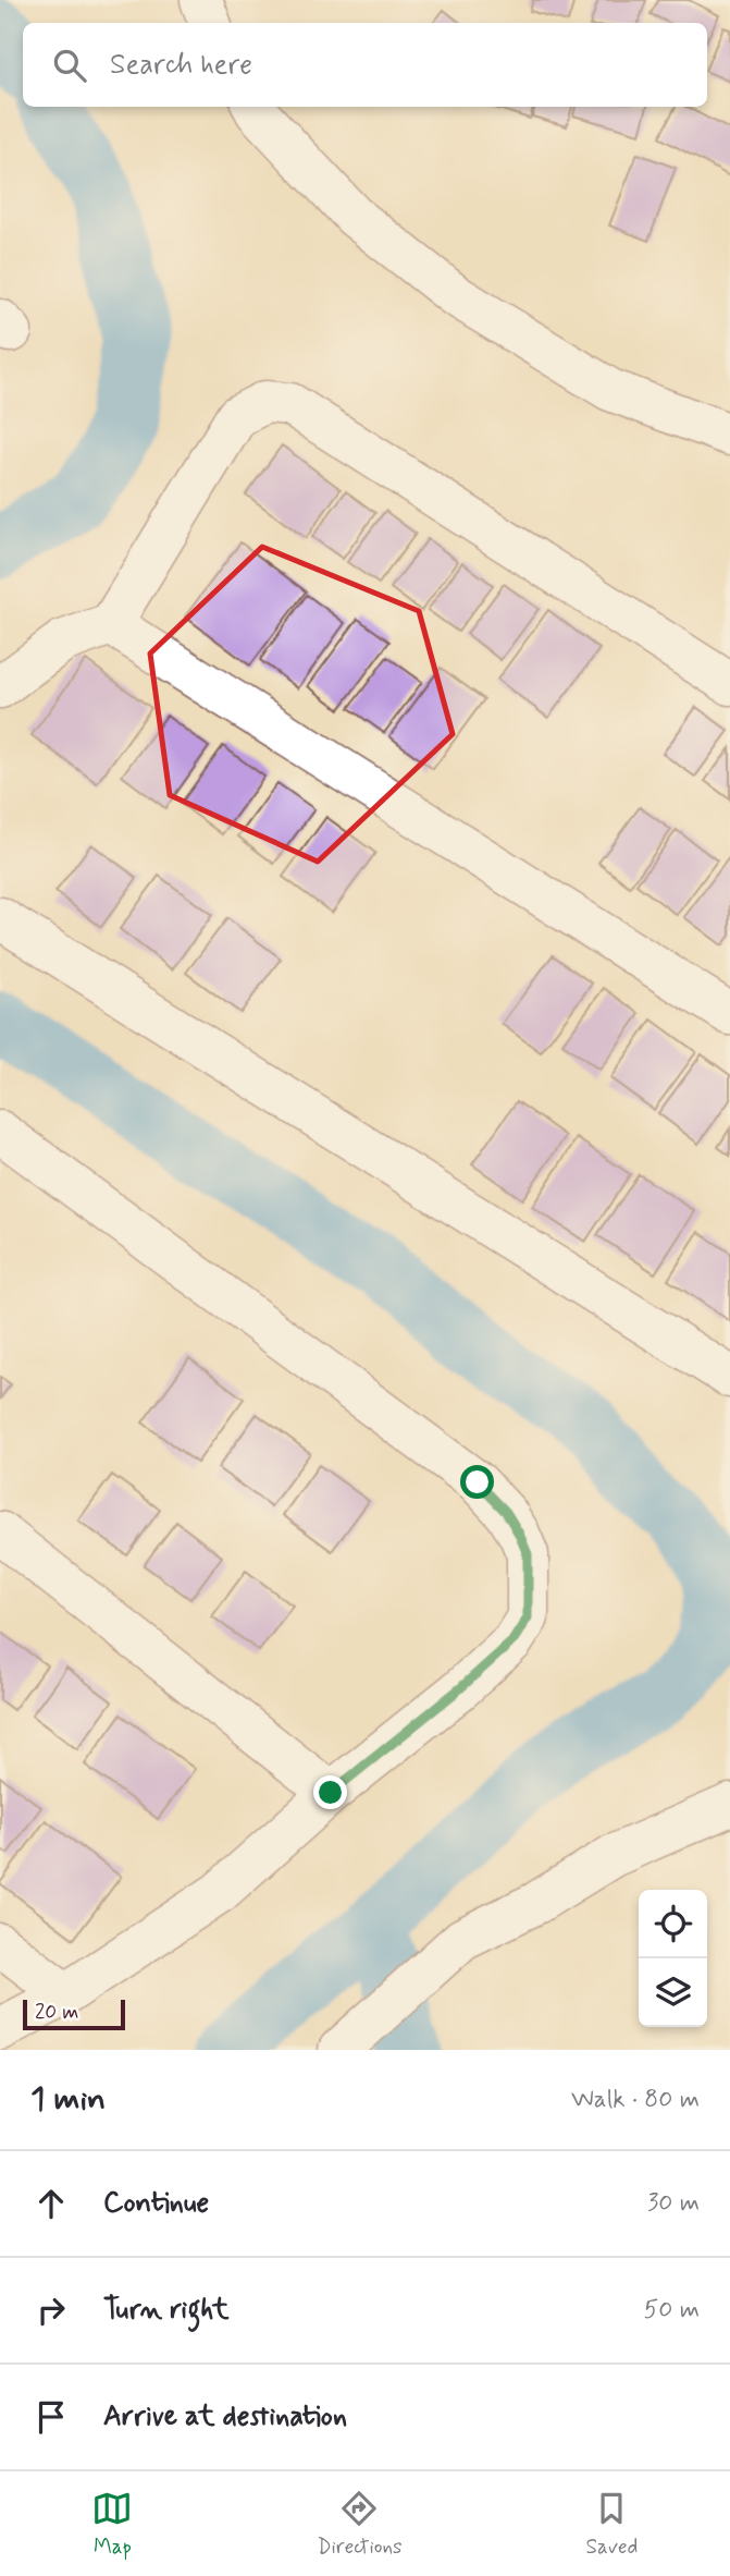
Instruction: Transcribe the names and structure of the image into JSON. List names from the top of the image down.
{
  "scale_bar": "20 m",
  "page": {
    "search": "Search here",
    "scale": "20 m",
    "heading": ["1 min", "Walk · 80 m"],
    "list": [
      ["Continue", "30 m"],
      ["Turn right", "50 m"],
      "Arrive at destination"
    ],
    "nav": ["Map", "Directions", "Saved"]
  }
}
